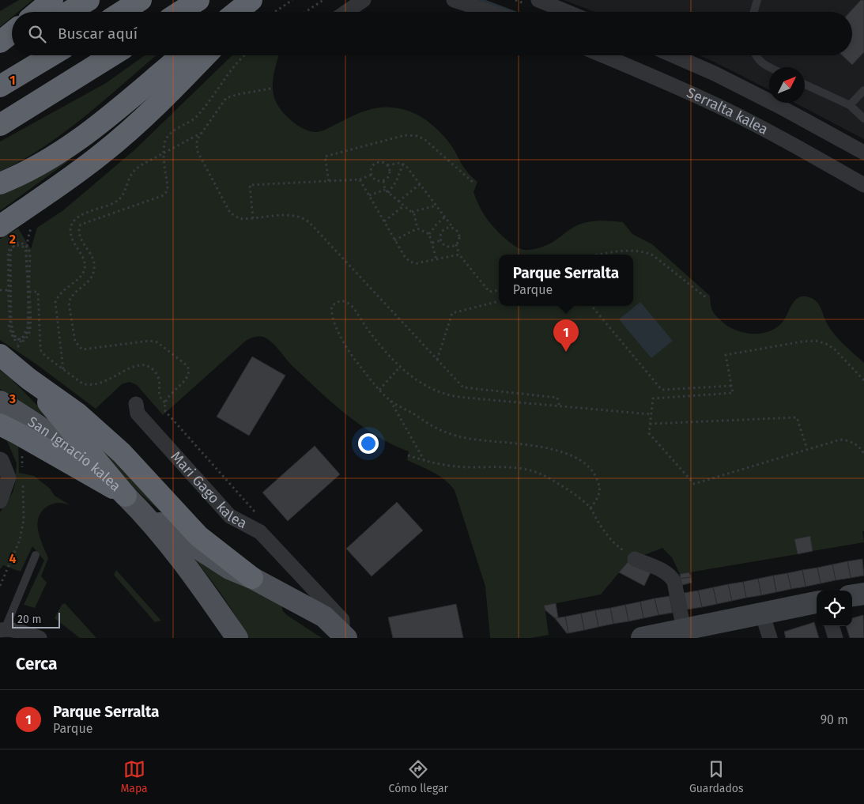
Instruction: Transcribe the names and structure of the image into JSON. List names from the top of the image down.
{
  "streets": {
    "main road": ["San Ignacio kalea"],
    "street": ["Serralta kalea", "Mari Gago kalea"]
  },
  "scale_bar": "20 m",
  "north": "top right",
  "page": {
    "search": "Buscar aquí",
    "popup": ["Parque Serralta", "Parque"],
    "pins": "1",
    "scale": "20 m",
    "heading": "Cerca",
    "list": [
      {
        "mark": "1",
        "name": "Parque Serralta",
        "note": "Parque",
        "value": "90 m"
      }
    ],
    "nav": ["Mapa", "Cómo llegar", "Guardados"]
  },
  "grid": {
    "rows": [
      "1",
      "2",
      "3",
      "4"
    ]
  }
}
